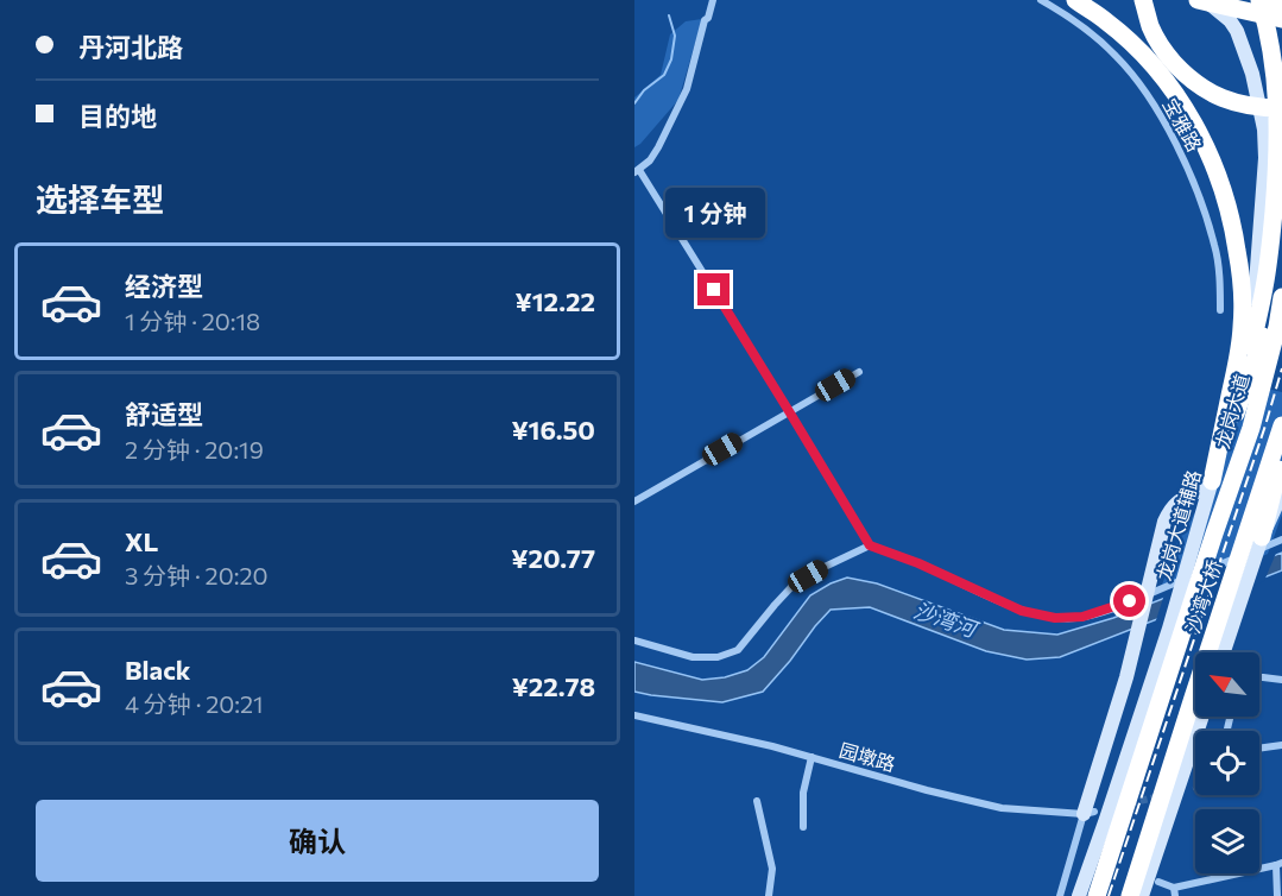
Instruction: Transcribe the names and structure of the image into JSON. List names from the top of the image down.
{
  "streets": {
    "highway": ["龙岗大道", "沙湾大桥"],
    "main road": ["龙岗大道辅路"],
    "street": ["宝雅路", "园墩路"]
  },
  "crossings": [
    ["龙岗大道", "龙岗大道辅路"],
    ["龙岗大道", "沙湾大桥"],
    ["龙岗大道辅路", "沙湾大桥"],
    ["龙岗大道辅路", "园墩路"],
    ["沙湾大桥", "园墩路"]
  ],
  "water": ["沙湾河"],
  "north": "top left",
  "page": {
    "banner": ["丹河北路", "目的地"],
    "heading": "选择车型",
    "bubble": "1 分钟",
    "list": [
      {
        "name": "经济型",
        "note": "1 分钟 · 20:18",
        "value": "¥12.22"
      },
      {
        "name": "舒适型",
        "note": "2 分钟 · 20:19",
        "value": "¥16.50"
      },
      {
        "name": "XL",
        "note": "3 分钟 · 20:20",
        "value": "¥20.77"
      },
      {
        "name": "Black",
        "note": "4 分钟 · 20:21",
        "value": "¥22.78"
      }
    ],
    "buttons": "确认"
  }
}
